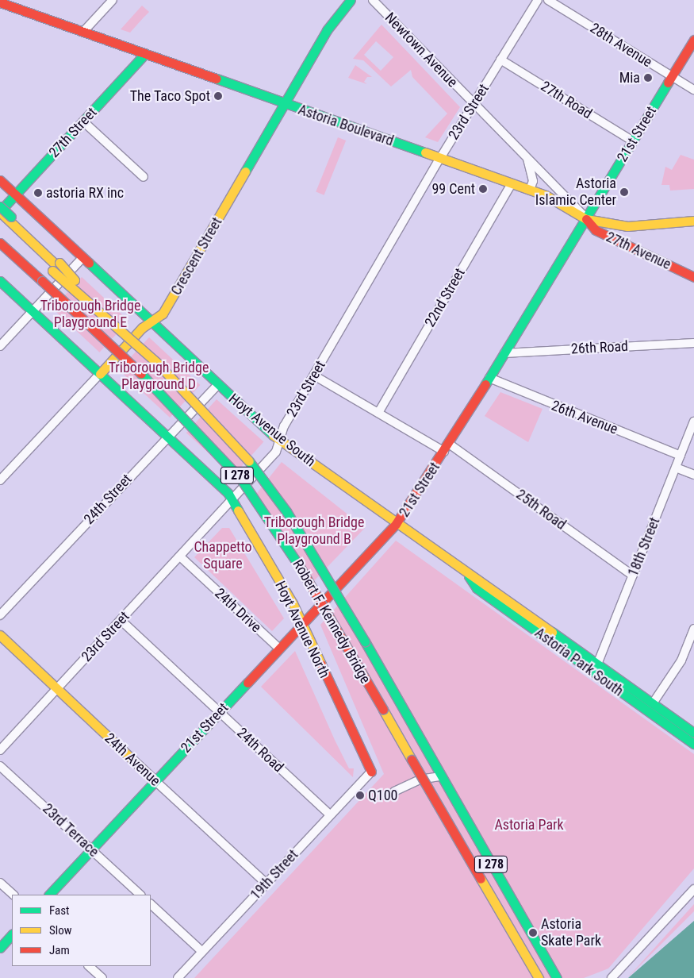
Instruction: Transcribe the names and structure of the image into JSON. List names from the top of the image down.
{
  "streets": {
    "main road": [
      "Astoria Boulevard",
      "27th Street",
      "21st Street",
      "27th Avenue",
      "Crescent Street",
      "Hoyt Avenue South",
      "I 278",
      "Robert F. Kennedy Bridge",
      "Hoyt Avenue North",
      "Astoria Park South",
      "24th Avenue"
    ],
    "street": [
      "28th Avenue",
      "Newtown Avenue",
      "27th Road",
      "23rd Street",
      "22nd Street",
      "26th Road",
      "26th Avenue",
      "24th Street",
      "25th Road",
      "18th Street",
      "24th Drive",
      "24th Road",
      "23rd Terrace",
      "19th Street"
    ]
  },
  "crossings": [
    ["28th Avenue", "21st Street"],
    ["Newtown Avenue", "23rd Street"],
    ["Newtown Avenue", "Astoria Boulevard"],
    ["Newtown Avenue", "21st Street"],
    ["Newtown Avenue", "27th Avenue"],
    ["27th Road", "23rd Street"],
    ["27th Road", "21st Street"],
    ["23rd Street", "Astoria Boulevard"],
    ["23rd Street", "Hoyt Avenue South"],
    ["23rd Street", "25th Road"],
    ["23rd Street", "24th Drive"],
    ["23rd Street", "Hoyt Avenue North"],
    ["23rd Street", "24th Road"],
    ["23rd Street", "24th Avenue"],
    ["Astoria Boulevard", "27th Street"],
    ["Astoria Boulevard", "21st Street"],
    ["Astoria Boulevard", "27th Avenue"],
    ["Astoria Boulevard", "Crescent Street"],
    ["Astoria Boulevard", "22nd Street"],
    ["27th Street", "Hoyt Avenue South"],
    ["21st Street", "27th Avenue"],
    ["21st Street", "26th Road"],
    ["21st Street", "26th Avenue"],
    ["21st Street", "Hoyt Avenue South"],
    ["21st Street", "25th Road"],
    ["21st Street", "24th Drive"],
    ["21st Street", "Hoyt Avenue North"],
    ["21st Street", "Astoria Park South"],
    ["21st Street", "24th Road"],
    ["21st Street", "24th Avenue"],
    ["21st Street", "23rd Terrace"],
    ["Crescent Street", "Hoyt Avenue South"],
    ["Crescent Street", "Hoyt Avenue North"],
    ["22nd Street", "25th Road"],
    ["26th Avenue", "18th Street"],
    ["Hoyt Avenue South", "24th Street"],
    ["Hoyt Avenue South", "Astoria Park South"],
    ["I 278", "Robert F. Kennedy Bridge"],
    ["24th Street", "Hoyt Avenue North"],
    ["25th Road", "18th Street"],
    ["18th Street", "Astoria Park South"],
    ["Hoyt Avenue North", "19th Street"],
    ["24th Road", "19th Street"],
    ["24th Avenue", "19th Street"]
  ],
  "parks": [
    "Triborough Bridge Playground E",
    "Triborough Bridge Playground D",
    "Triborough Bridge Playground B",
    "Chappetto Square",
    "Astoria Park"
  ],
  "places": [
    "Mia",
    "The Taco Spot",
    "99 Cent",
    "Astoria Islamic Center",
    "astoria RX inc",
    "Q100",
    "Astoria Skate Park"
  ],
  "legend": ["Fast", "Slow", "Jam"]
}
